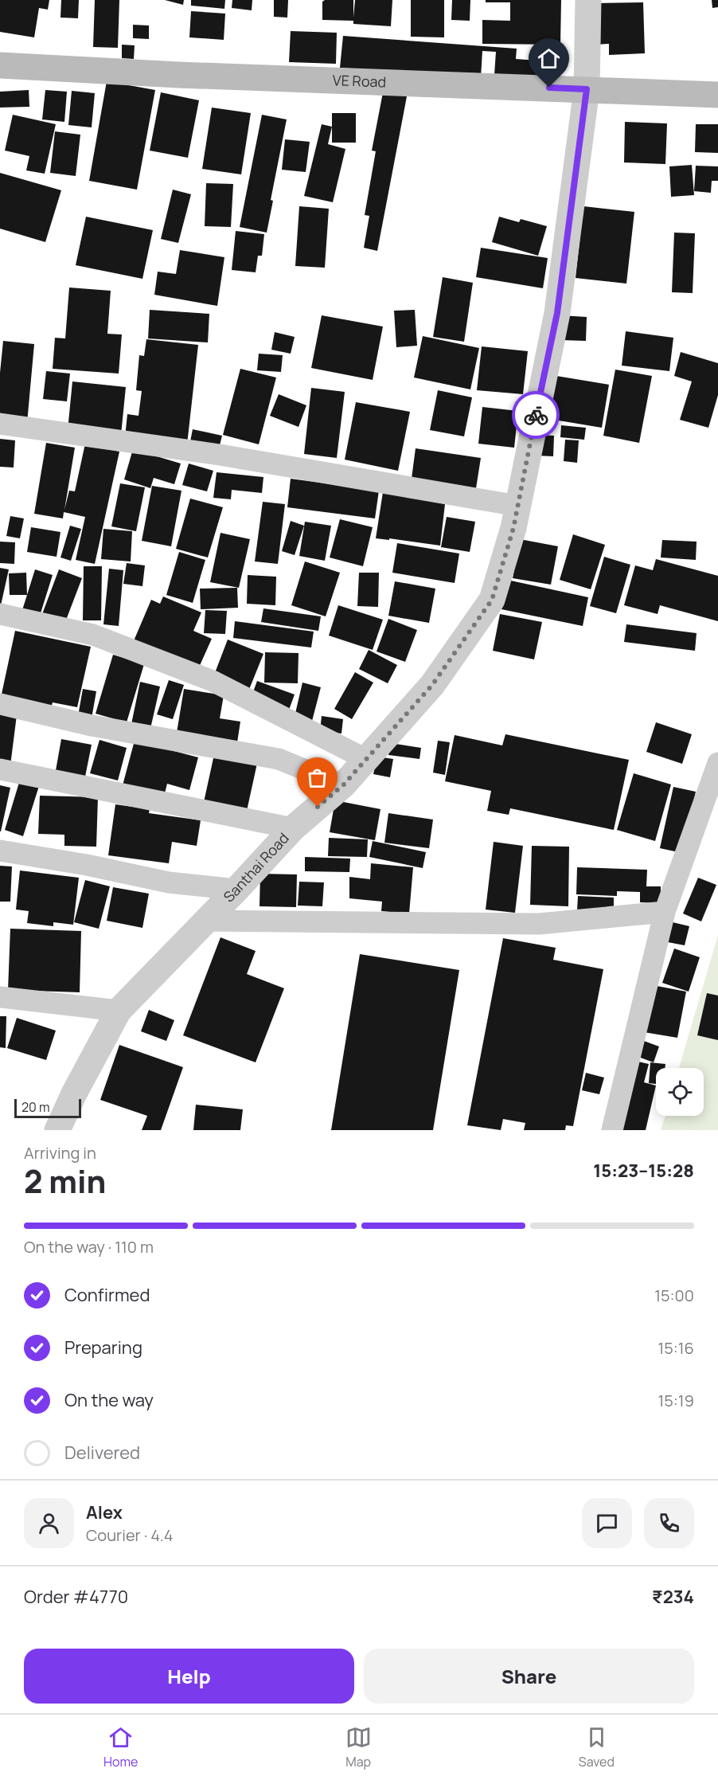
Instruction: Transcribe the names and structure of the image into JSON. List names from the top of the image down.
{
  "streets": {
    "main road": ["VE Road"],
    "street": ["Santhai Road"]
  },
  "crossings": [
    ["VE Road", "Santhai Road"]
  ],
  "scale_bar": "20 m",
  "page": {
    "scale": "20 m",
    "heading": ["2 min", "Arriving in", "15:23–15:28"],
    "panel": [
      "Alex",
      "Courier · 4.4",
      "Order #4770",
      "₹234"
    ],
    "bar": "On the way · 110 m",
    "list": [
      ["Confirmed", "15:00"],
      ["Preparing", "15:16"],
      ["On the way", "15:19"],
      "Delivered"
    ],
    "buttons": ["Help", "Share"],
    "tabs": ["Home", "Map", "Saved"]
  }
}
